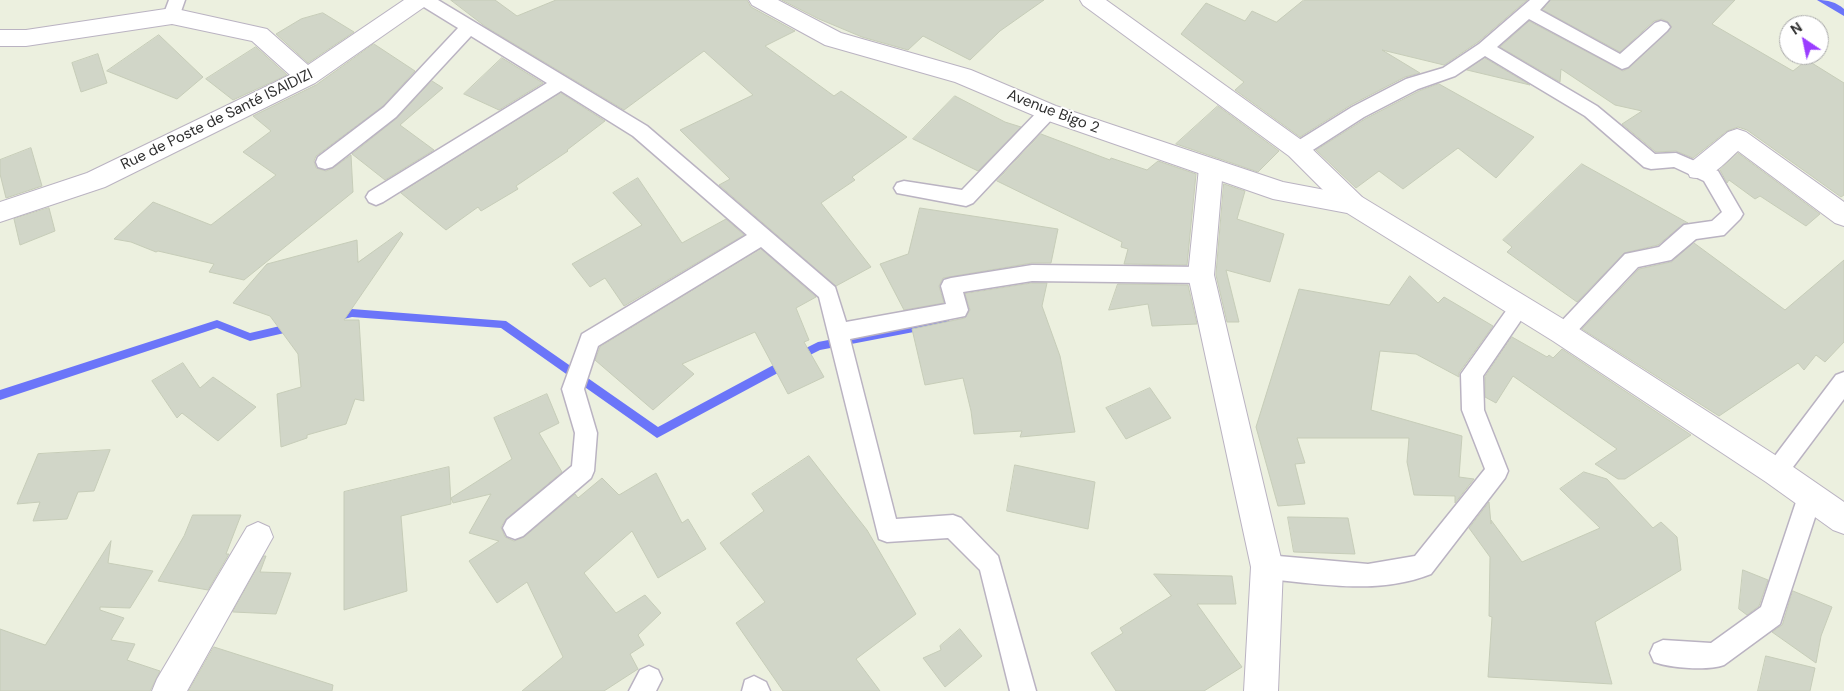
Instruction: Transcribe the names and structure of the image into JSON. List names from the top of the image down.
{
  "streets": {
    "street": ["Avenue Bigo 2", "Rue de Poste de Santé ISAIDIZI"]
  },
  "north": "top left"
}
